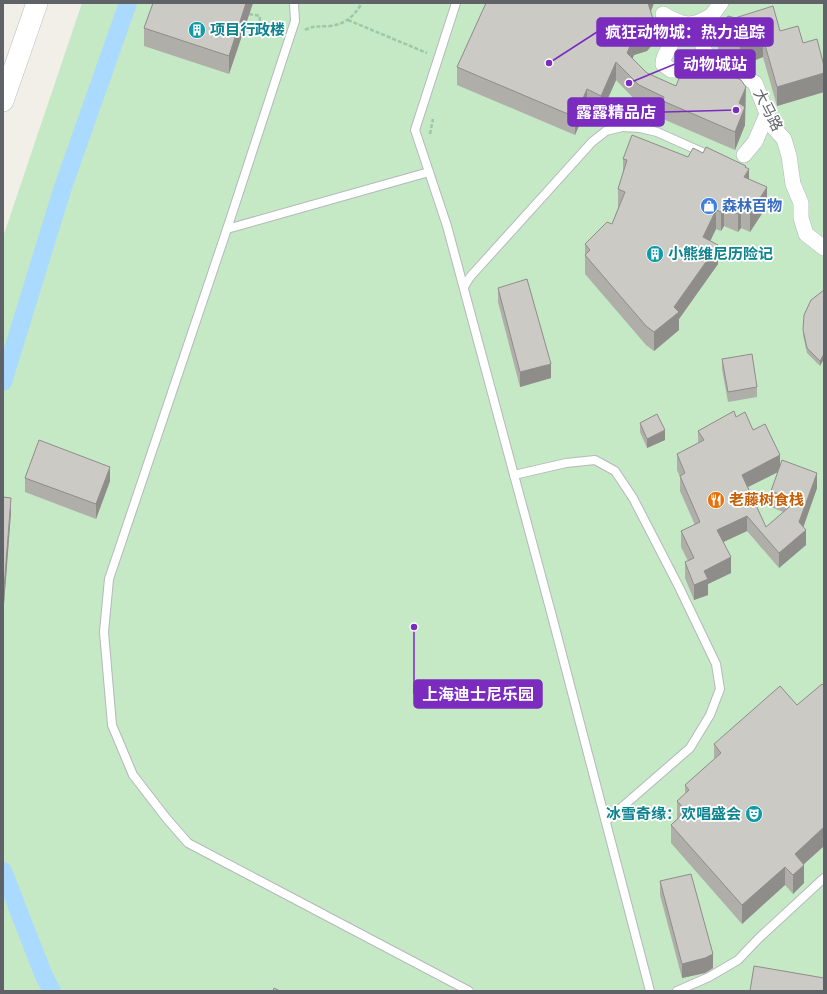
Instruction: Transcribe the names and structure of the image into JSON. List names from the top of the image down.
{
  "streets": {
    "street": ["大马路"]
  },
  "places": {
    "building": ["项目行政楼", "小熊维尼历险记"],
    "other": [
      "疯狂动物城：热力追踪",
      "动物城站",
      "露露精品店",
      "上海迪士尼乐园"
    ],
    "shop": ["森林百物"],
    "restaurant": ["老藤树食栈"],
    "theatre": ["冰雪奇缘：欢唱盛会"]
  }
}
